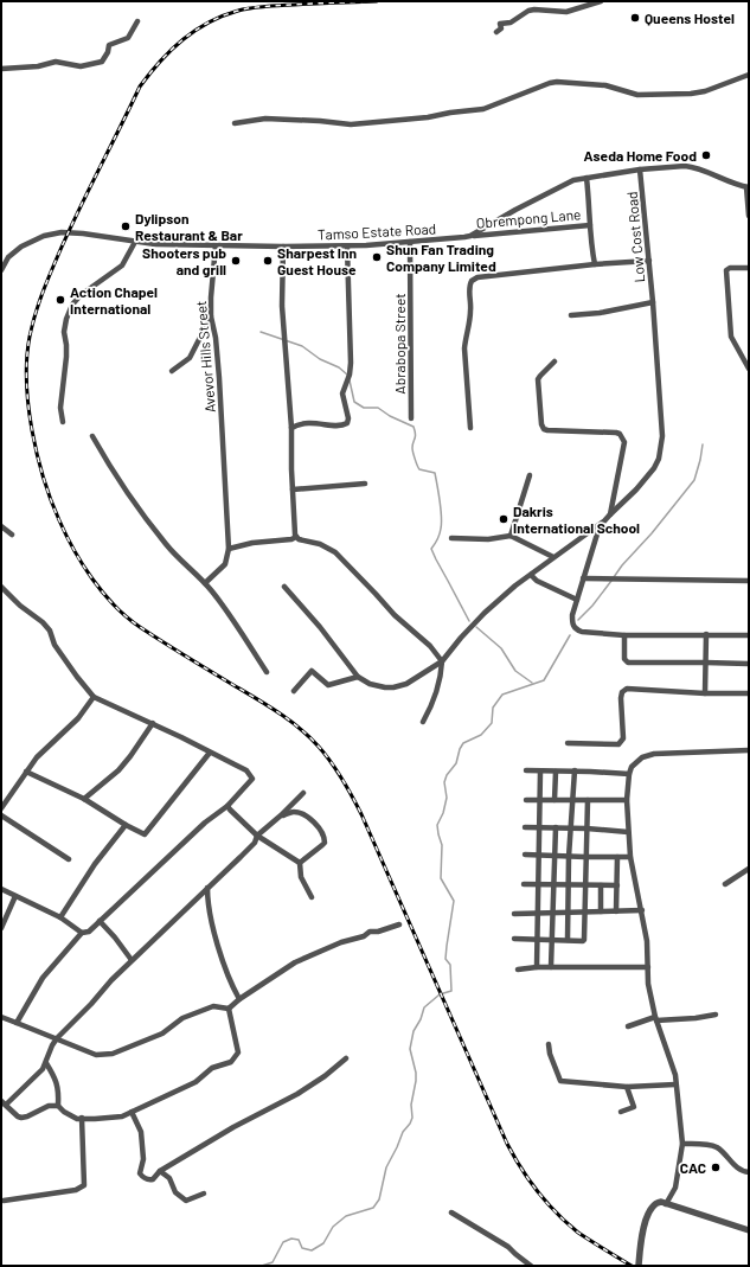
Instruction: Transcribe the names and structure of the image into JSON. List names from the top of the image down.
{
  "streets": {
    "street": [
      "Obrempong Lane",
      "Tamso Estate Road",
      "Low Cost Road",
      "Abrabopa Street",
      "Avevor Hills Street"
    ]
  },
  "crossings": [
    ["Obrempong Lane", "Tamso Estate Road"],
    ["Tamso Estate Road", "Low Cost Road"],
    ["Tamso Estate Road", "Abrabopa Street"],
    ["Tamso Estate Road", "Avevor Hills Street"]
  ],
  "places": [
    "Queens Hostel",
    "Aseda Home Food",
    "Dylipson Restaurant & Bar",
    "Shun Fan Trading Company Limited",
    "Shooters pub and grill",
    "Sharpest Inn Guest House",
    "Action Chapel International",
    "Dakris International School",
    "CAC"
  ]
}
